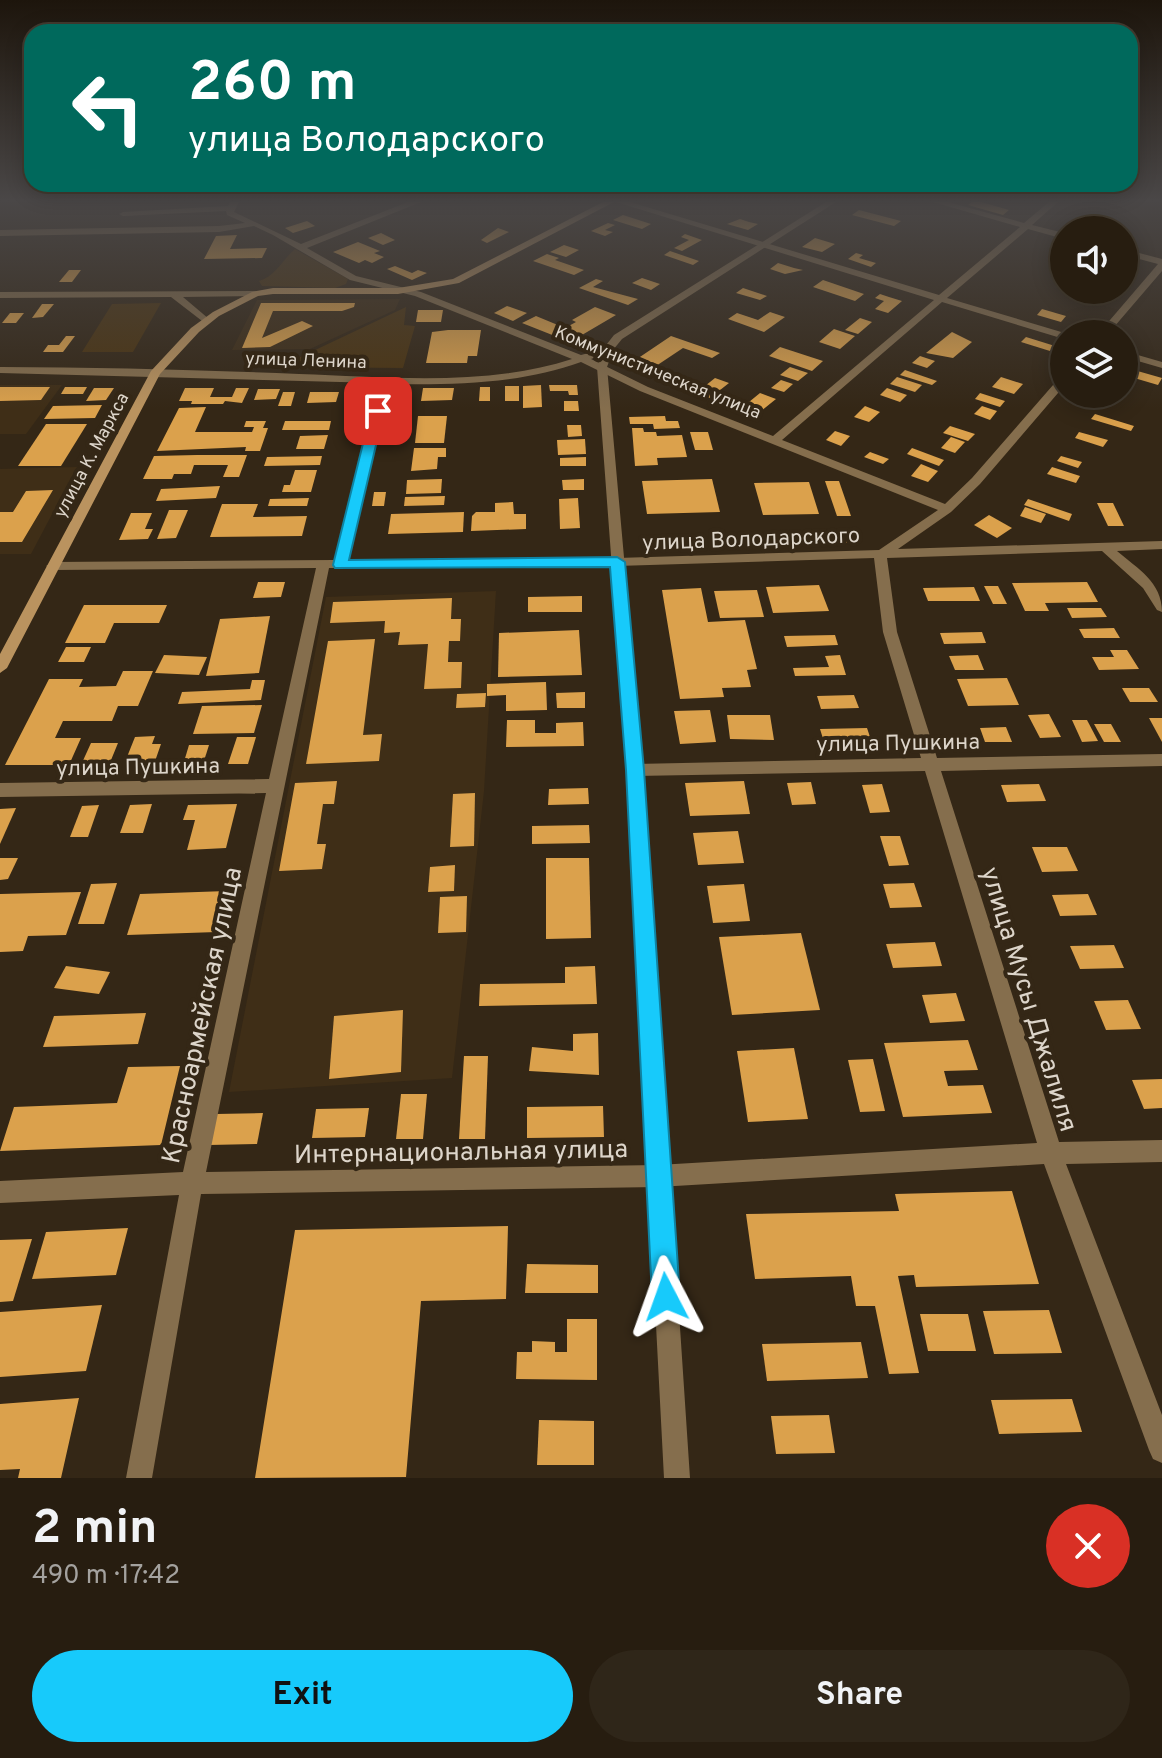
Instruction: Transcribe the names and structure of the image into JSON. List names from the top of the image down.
{
  "streets": {
    "main road": ["улица К. Маркса"],
    "street": [
      "улица Ленина",
      "Коммунистическая улица",
      "улица Володарского",
      "улица Пушкина",
      "улица Мусы Джалиля",
      "Красноармейская улица",
      "Интернациональная улица"
    ]
  },
  "crossings": [
    ["улица Ленина", "Коммунистическая улица"],
    ["улица Ленина", "улица К. Маркса"],
    ["улица Ленина", "Красноармейская улица"],
    ["улица К. Маркса", "улица Володарского"],
    ["улица Володарского", "улица Мусы Джалиля"],
    ["улица Володарского", "Красноармейская улица"],
    ["улица Пушкина", "улица Мусы Джалиля"],
    ["улица Пушкина", "Красноармейская улица"],
    ["улица Мусы Джалиля", "Интернациональная улица"],
    ["Красноармейская улица", "Интернациональная улица"]
  ],
  "page": {
    "turn": ["260 m", "улица Володарского"],
    "heading": ["2 min", "490 m · 17:42"],
    "buttons": ["Exit", "Share"]
  }
}
